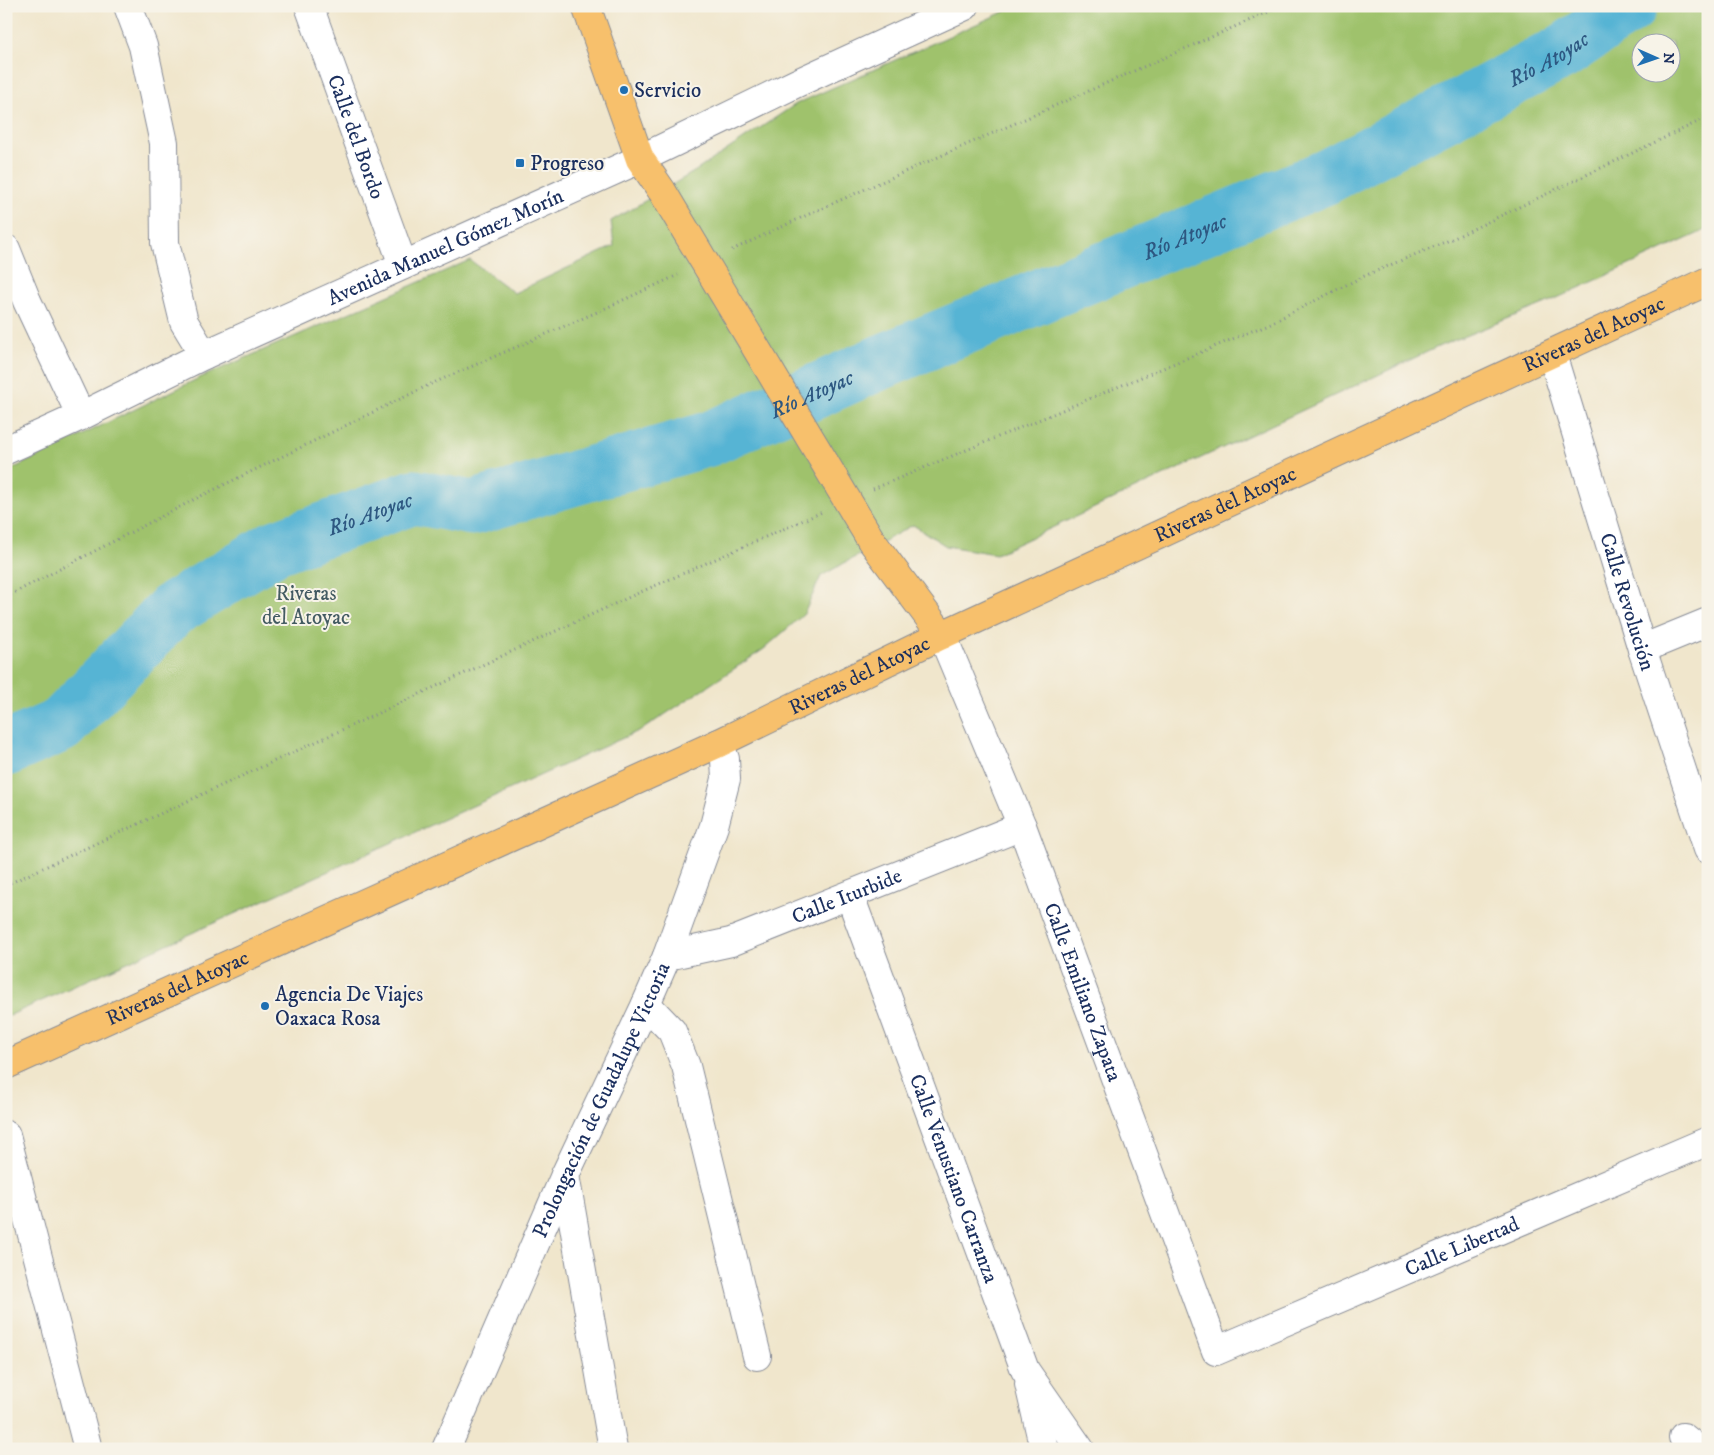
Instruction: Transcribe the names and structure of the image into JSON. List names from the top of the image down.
{
  "streets": {
    "main road": ["Riveras del Atoyac"],
    "street": [
      "Calle del Bordo",
      "Avenida Manuel Gómez Morín",
      "Calle Revolución",
      "Calle Iturbide",
      "Calle Emiliano Zapata",
      "Prolongación de Guadalupe Victoria",
      "Calle Venustiano Carranza",
      "Calle Libertad"
    ]
  },
  "crossings": [
    ["Calle del Bordo", "Avenida Manuel Gómez Morín"],
    ["Riveras del Atoyac", "Calle Revolución"],
    ["Riveras del Atoyac", "Calle Emiliano Zapata"],
    ["Riveras del Atoyac", "Prolongación de Guadalupe Victoria"],
    ["Calle Iturbide", "Calle Emiliano Zapata"],
    ["Calle Iturbide", "Prolongación de Guadalupe Victoria"],
    ["Calle Iturbide", "Calle Venustiano Carranza"],
    ["Calle Emiliano Zapata", "Calle Libertad"]
  ],
  "water": ["Río Atoyac"],
  "parks": ["Riveras del Atoyac"],
  "places": {
    "other": ["Servicio", "Agencia De Viajes Oaxaca Rosa"],
    "transit": ["Progreso"]
  },
  "north": "right"
}
